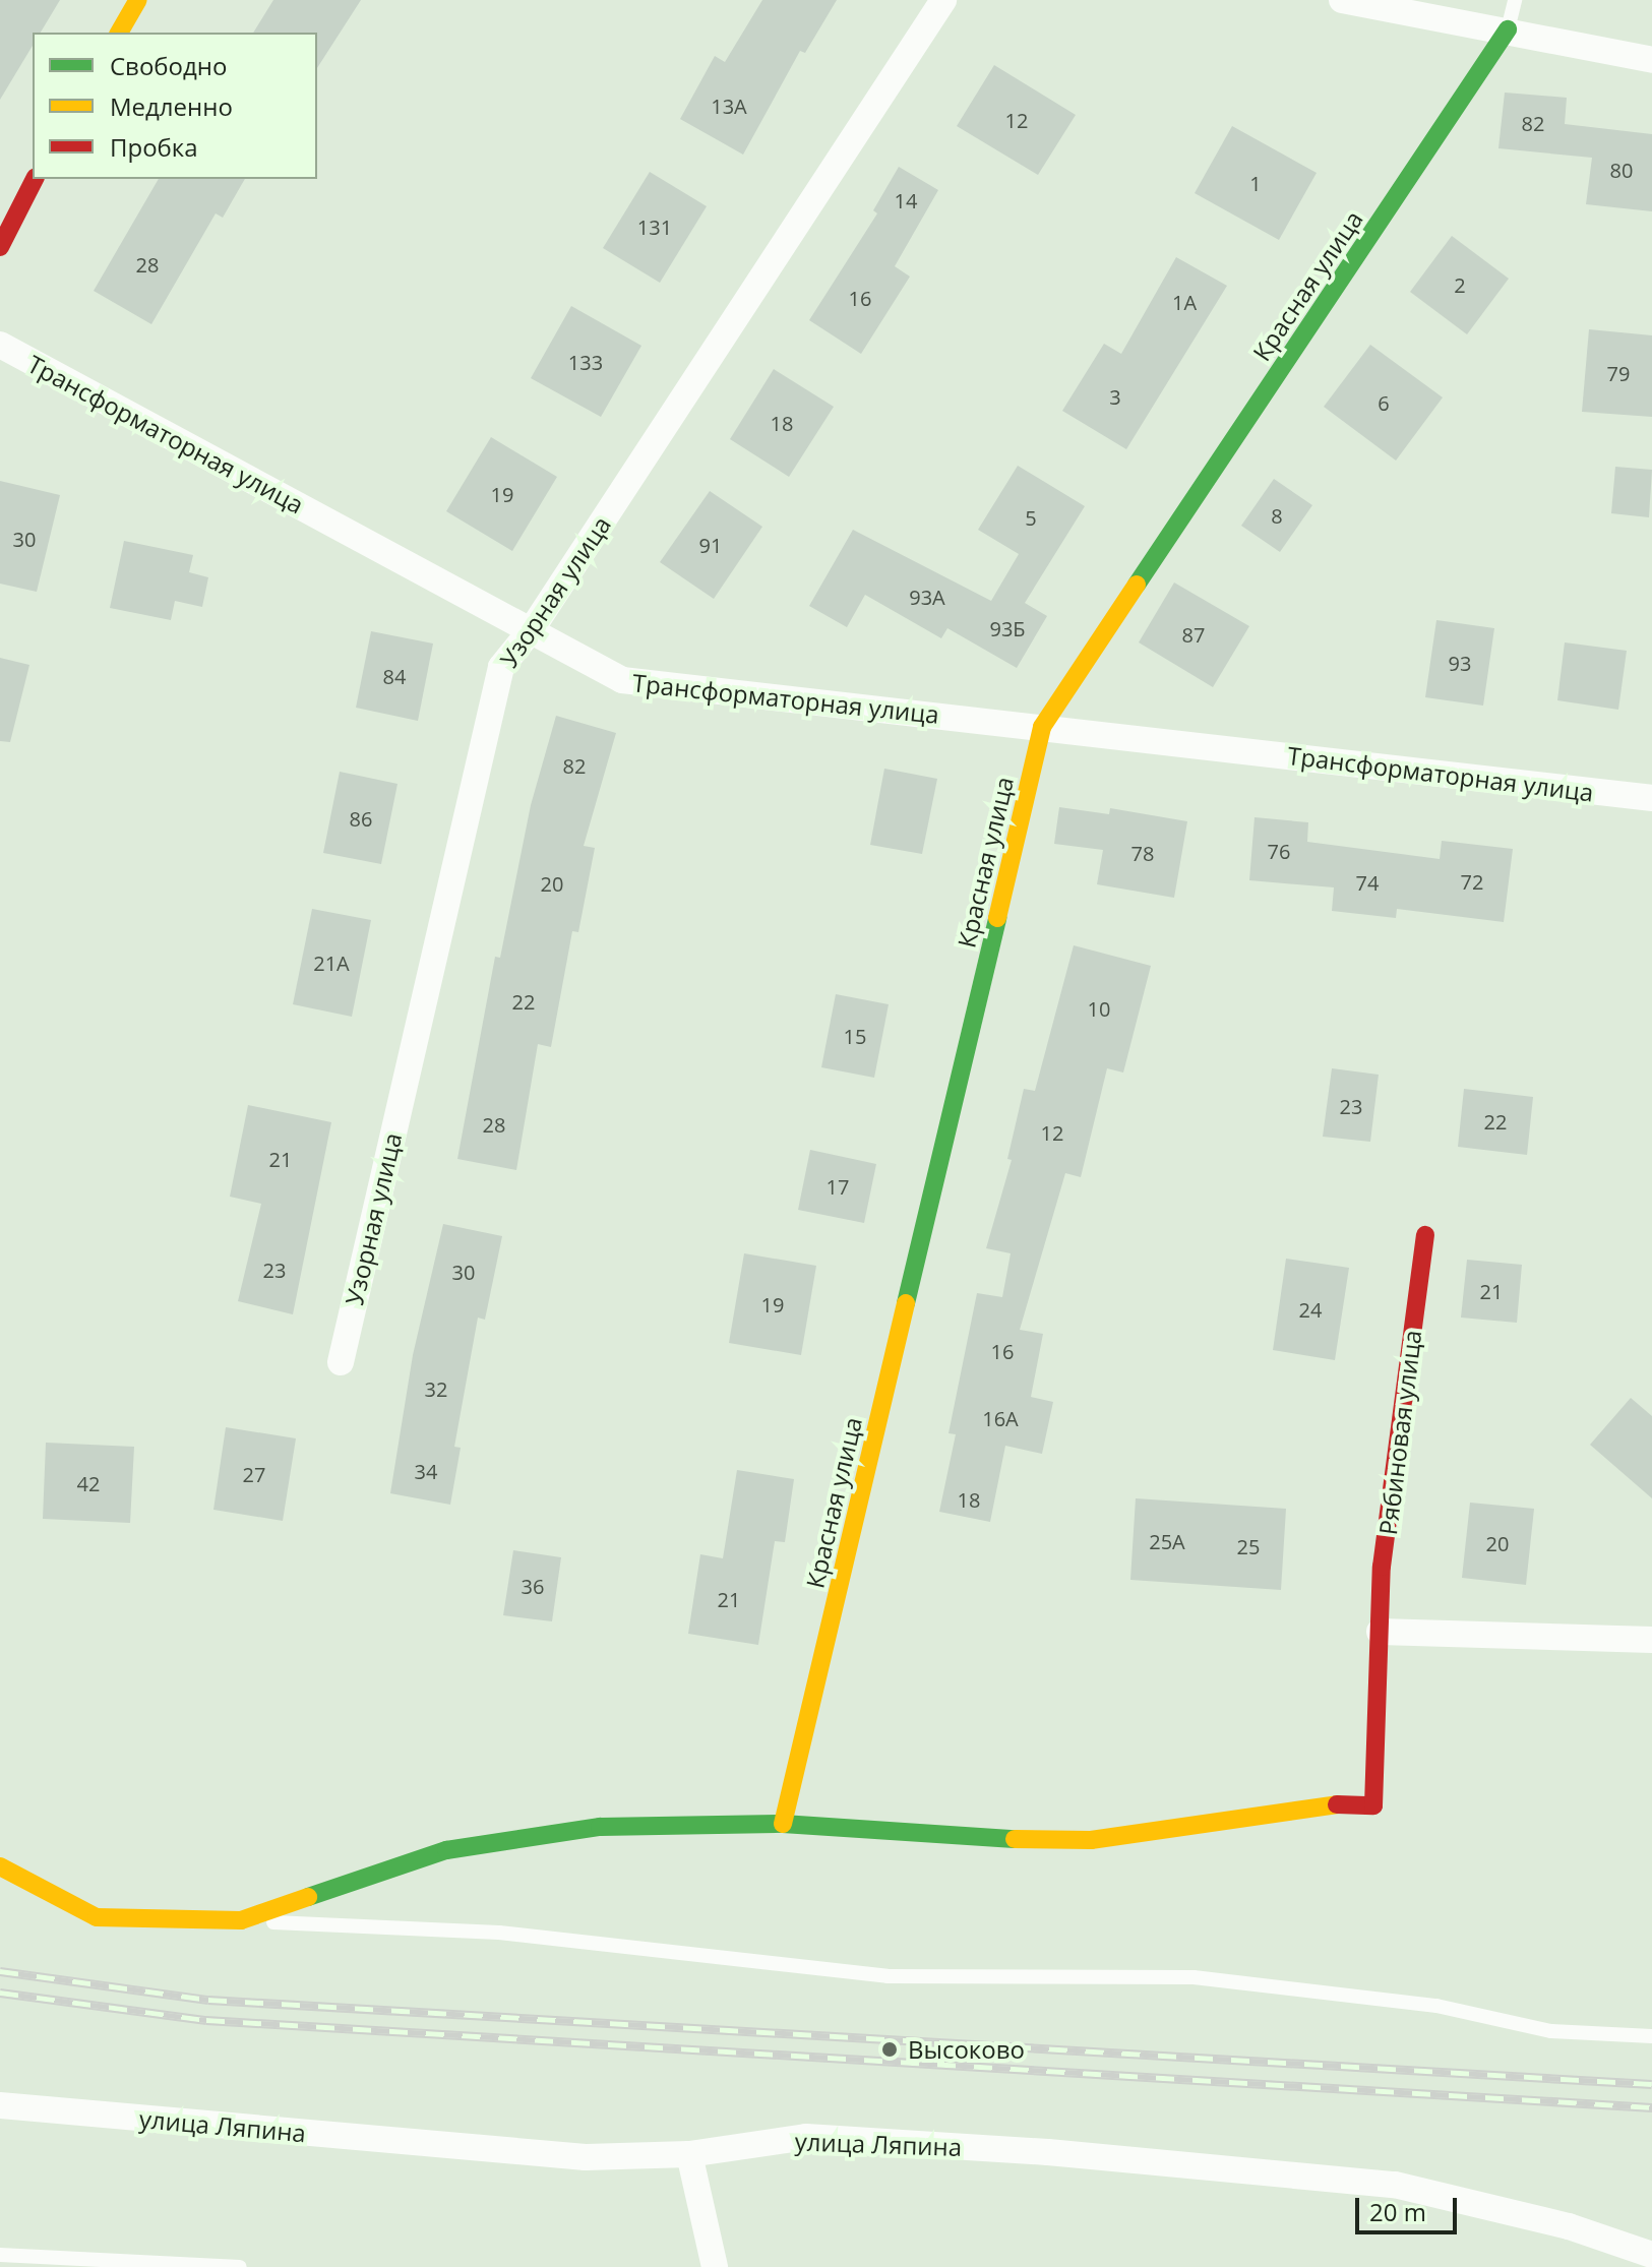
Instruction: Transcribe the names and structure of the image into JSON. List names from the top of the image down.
{
  "streets": {
    "street": [
      "Красная улица",
      "Трансформаторная улица",
      "Узорная улица",
      "Рябиновая улица",
      "улица Ляпина"
    ]
  },
  "crossings": [
    ["Красная улица", "Трансформаторная улица"],
    ["Красная улица", "Рябиновая улица"],
    ["Трансформаторная улица", "Узорная улица"]
  ],
  "places": ["Высоково"],
  "house_numbers": [
    "13А",
    "12",
    "82",
    "80",
    "1",
    "14",
    "131",
    "28",
    "2",
    "16",
    "1А",
    "133",
    "79",
    "3",
    "6",
    "18",
    "19",
    "8",
    "5",
    "30",
    "91",
    "93А",
    "93Б",
    "87",
    "93",
    "84",
    "82",
    "86",
    "76",
    "78",
    "72",
    "74",
    "20",
    "21А",
    "22",
    "10",
    "15",
    "23",
    "22",
    "28",
    "12",
    "21",
    "17",
    "23",
    "30",
    "21",
    "19",
    "24",
    "16",
    "32",
    "16А",
    "34",
    "27",
    "42",
    "18",
    "25А",
    "20",
    "25",
    "36",
    "21"
  ],
  "legend": ["Свободно", "Медленно", "Пробка"],
  "scale_bar": "20 m"
}
